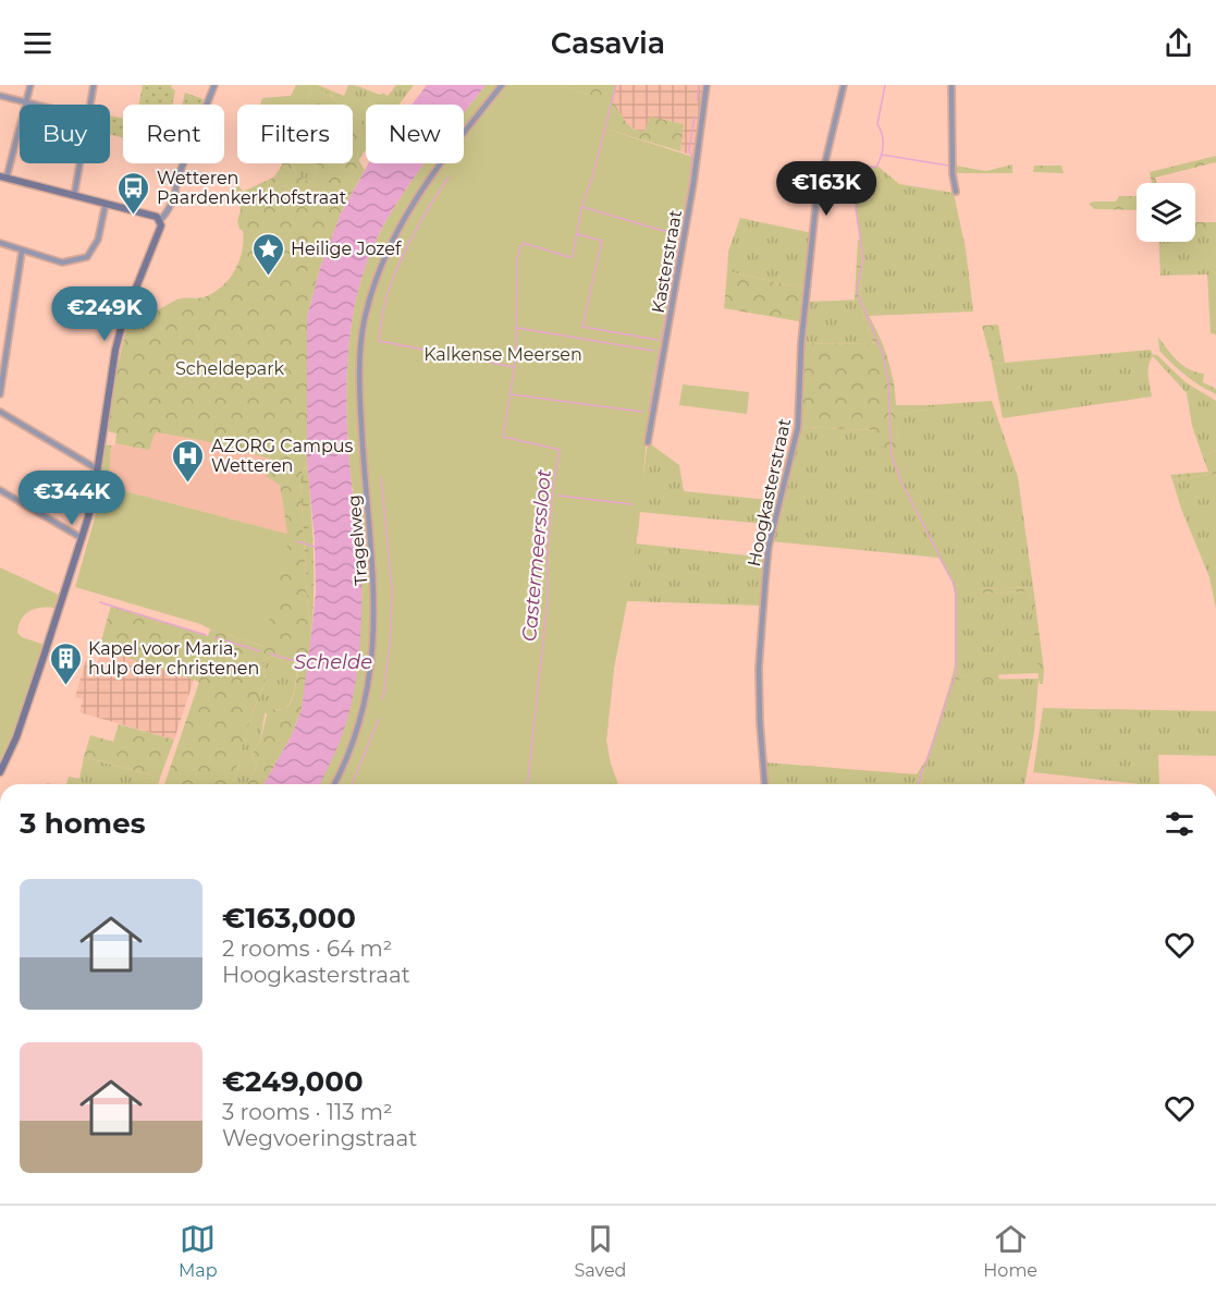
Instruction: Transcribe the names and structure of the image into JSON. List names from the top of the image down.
{
  "streets": {
    "street": ["Kasterstraat", "Hoogkasterstraat", "Tragelweg"]
  },
  "water": ["Castermeerssloot", "Schelde"],
  "parks": ["Kalkense Meersen", "Scheldepark"],
  "places": {
    "bus stop": ["Wetteren Paardenkerkhofstraat"],
    "place": ["Heilige Jozef"],
    "hospital": ["AZORG Campus Wetteren"],
    "building": ["Kapel voor Maria, hulp der christenen"]
  },
  "page": {
    "header": "Casavia",
    "chip": [
      "Buy",
      "Rent",
      "Filters",
      "New"
    ],
    "price": ["€163K", "€249K", "€344K"],
    "heading": "3 homes",
    "list": [
      {
        "name": "€163,000",
        "note": "2 rooms · 64 m² · Hoogkasterstraat"
      },
      {
        "name": "€249,000",
        "note": "3 rooms · 113 m² · Wegvoeringstraat"
      }
    ],
    "tabs": ["Map", "Saved", "Home"]
  }
}
